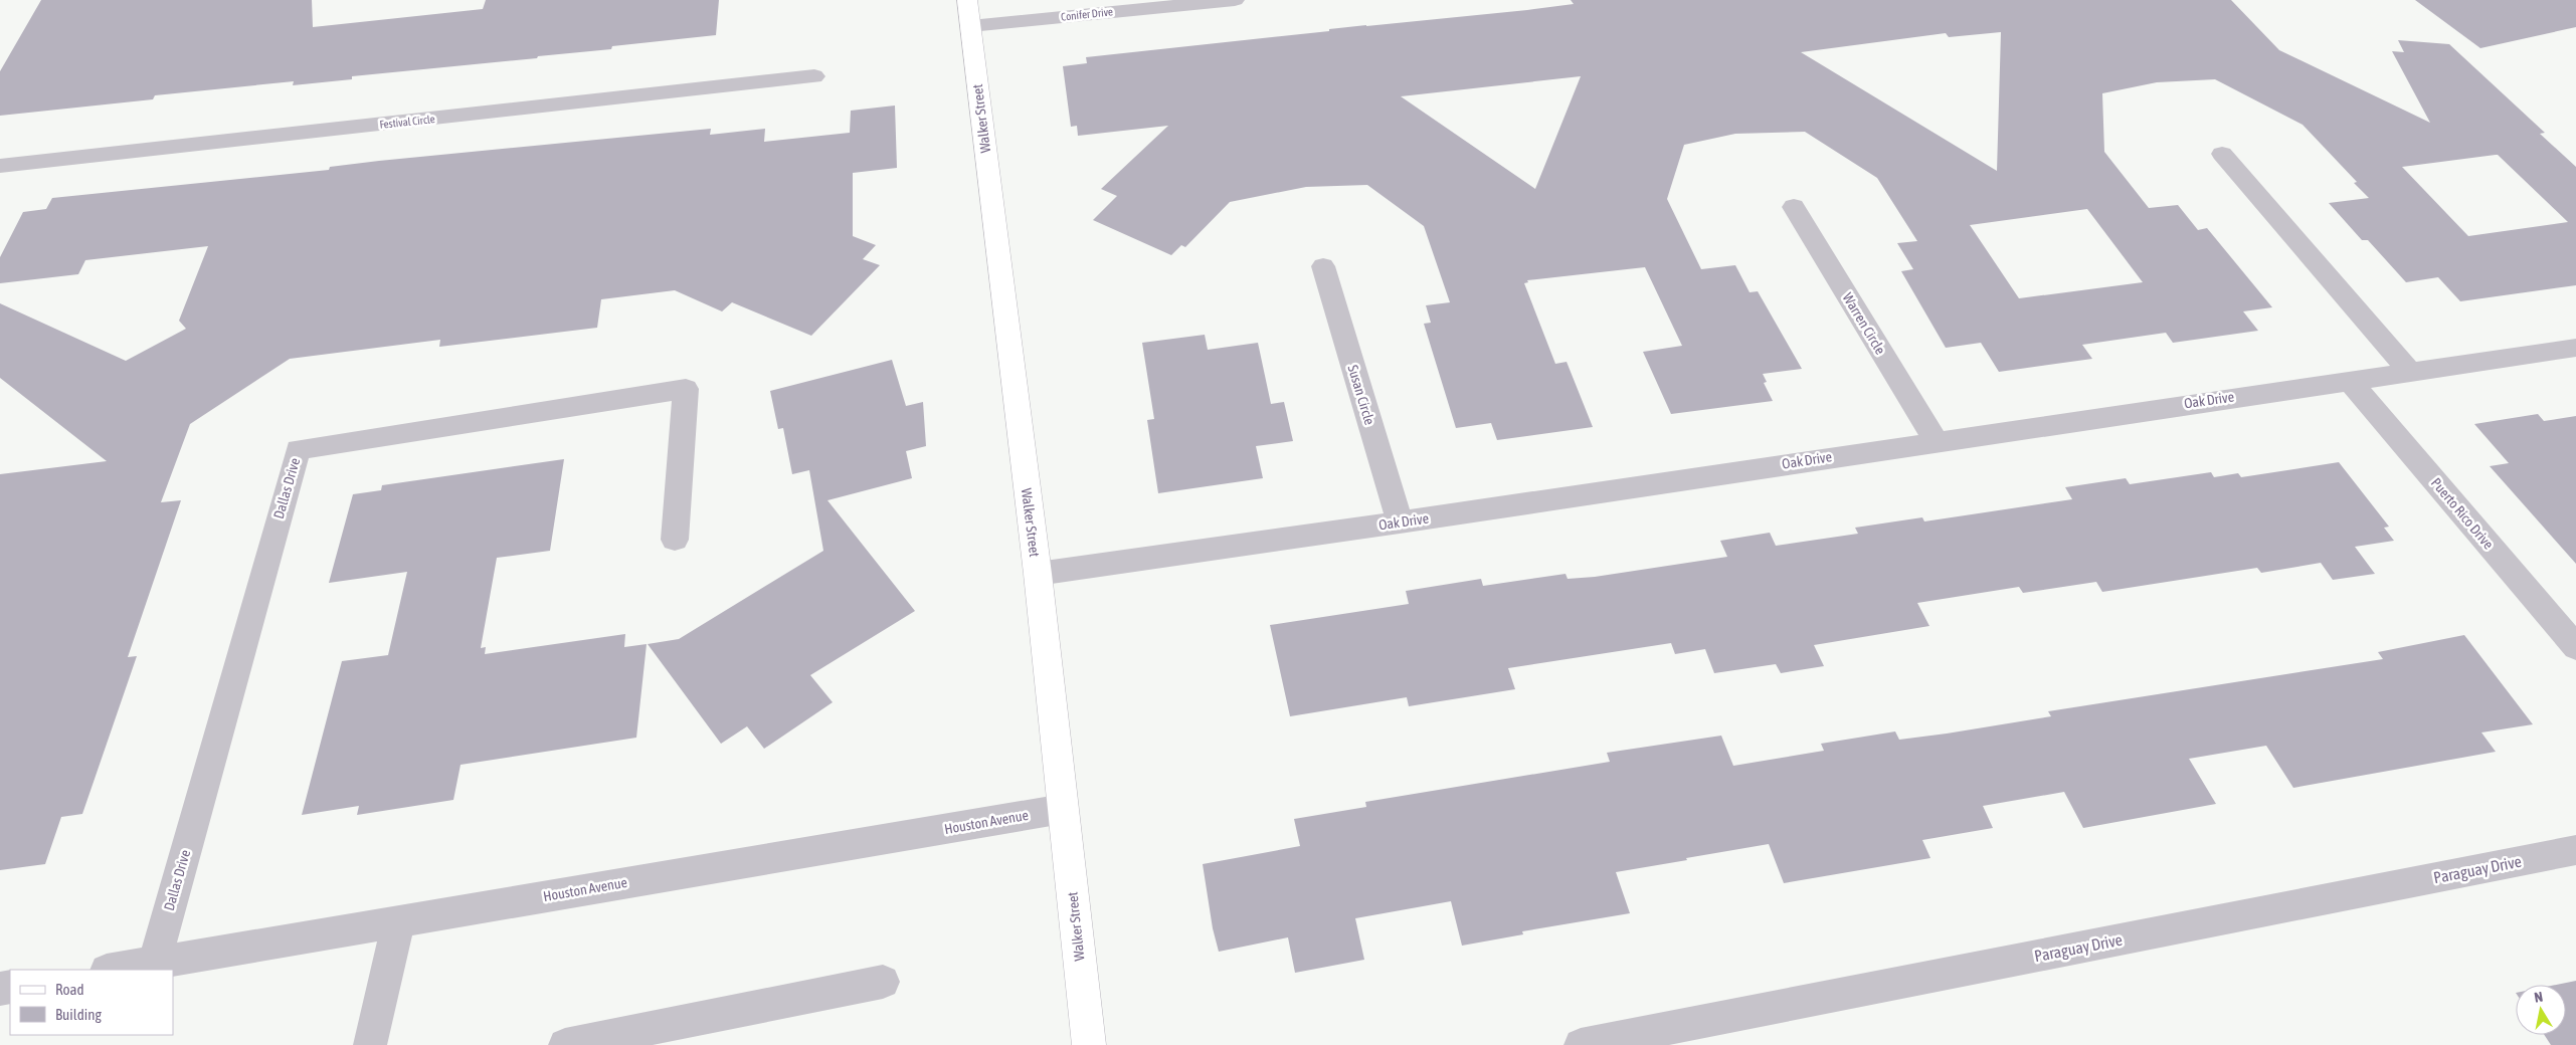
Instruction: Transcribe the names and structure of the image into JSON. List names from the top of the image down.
{
  "streets": {
    "main road": ["Walker Street"],
    "street": [
      "Conifer Drive",
      "Festival Circle",
      "Warren Circle",
      "Susan Circle",
      "Oak Drive",
      "Dallas Drive",
      "Puerto Rico Drive",
      "Houston Avenue",
      "Paraguay Drive"
    ]
  },
  "crossings": [
    ["Conifer Drive", "Walker Street"],
    ["Walker Street", "Oak Drive"],
    ["Walker Street", "Houston Avenue"],
    ["Warren Circle", "Oak Drive"],
    ["Susan Circle", "Oak Drive"],
    ["Oak Drive", "Puerto Rico Drive"],
    ["Dallas Drive", "Houston Avenue"]
  ],
  "legend": ["Road", "Building"],
  "north": "top"
}
